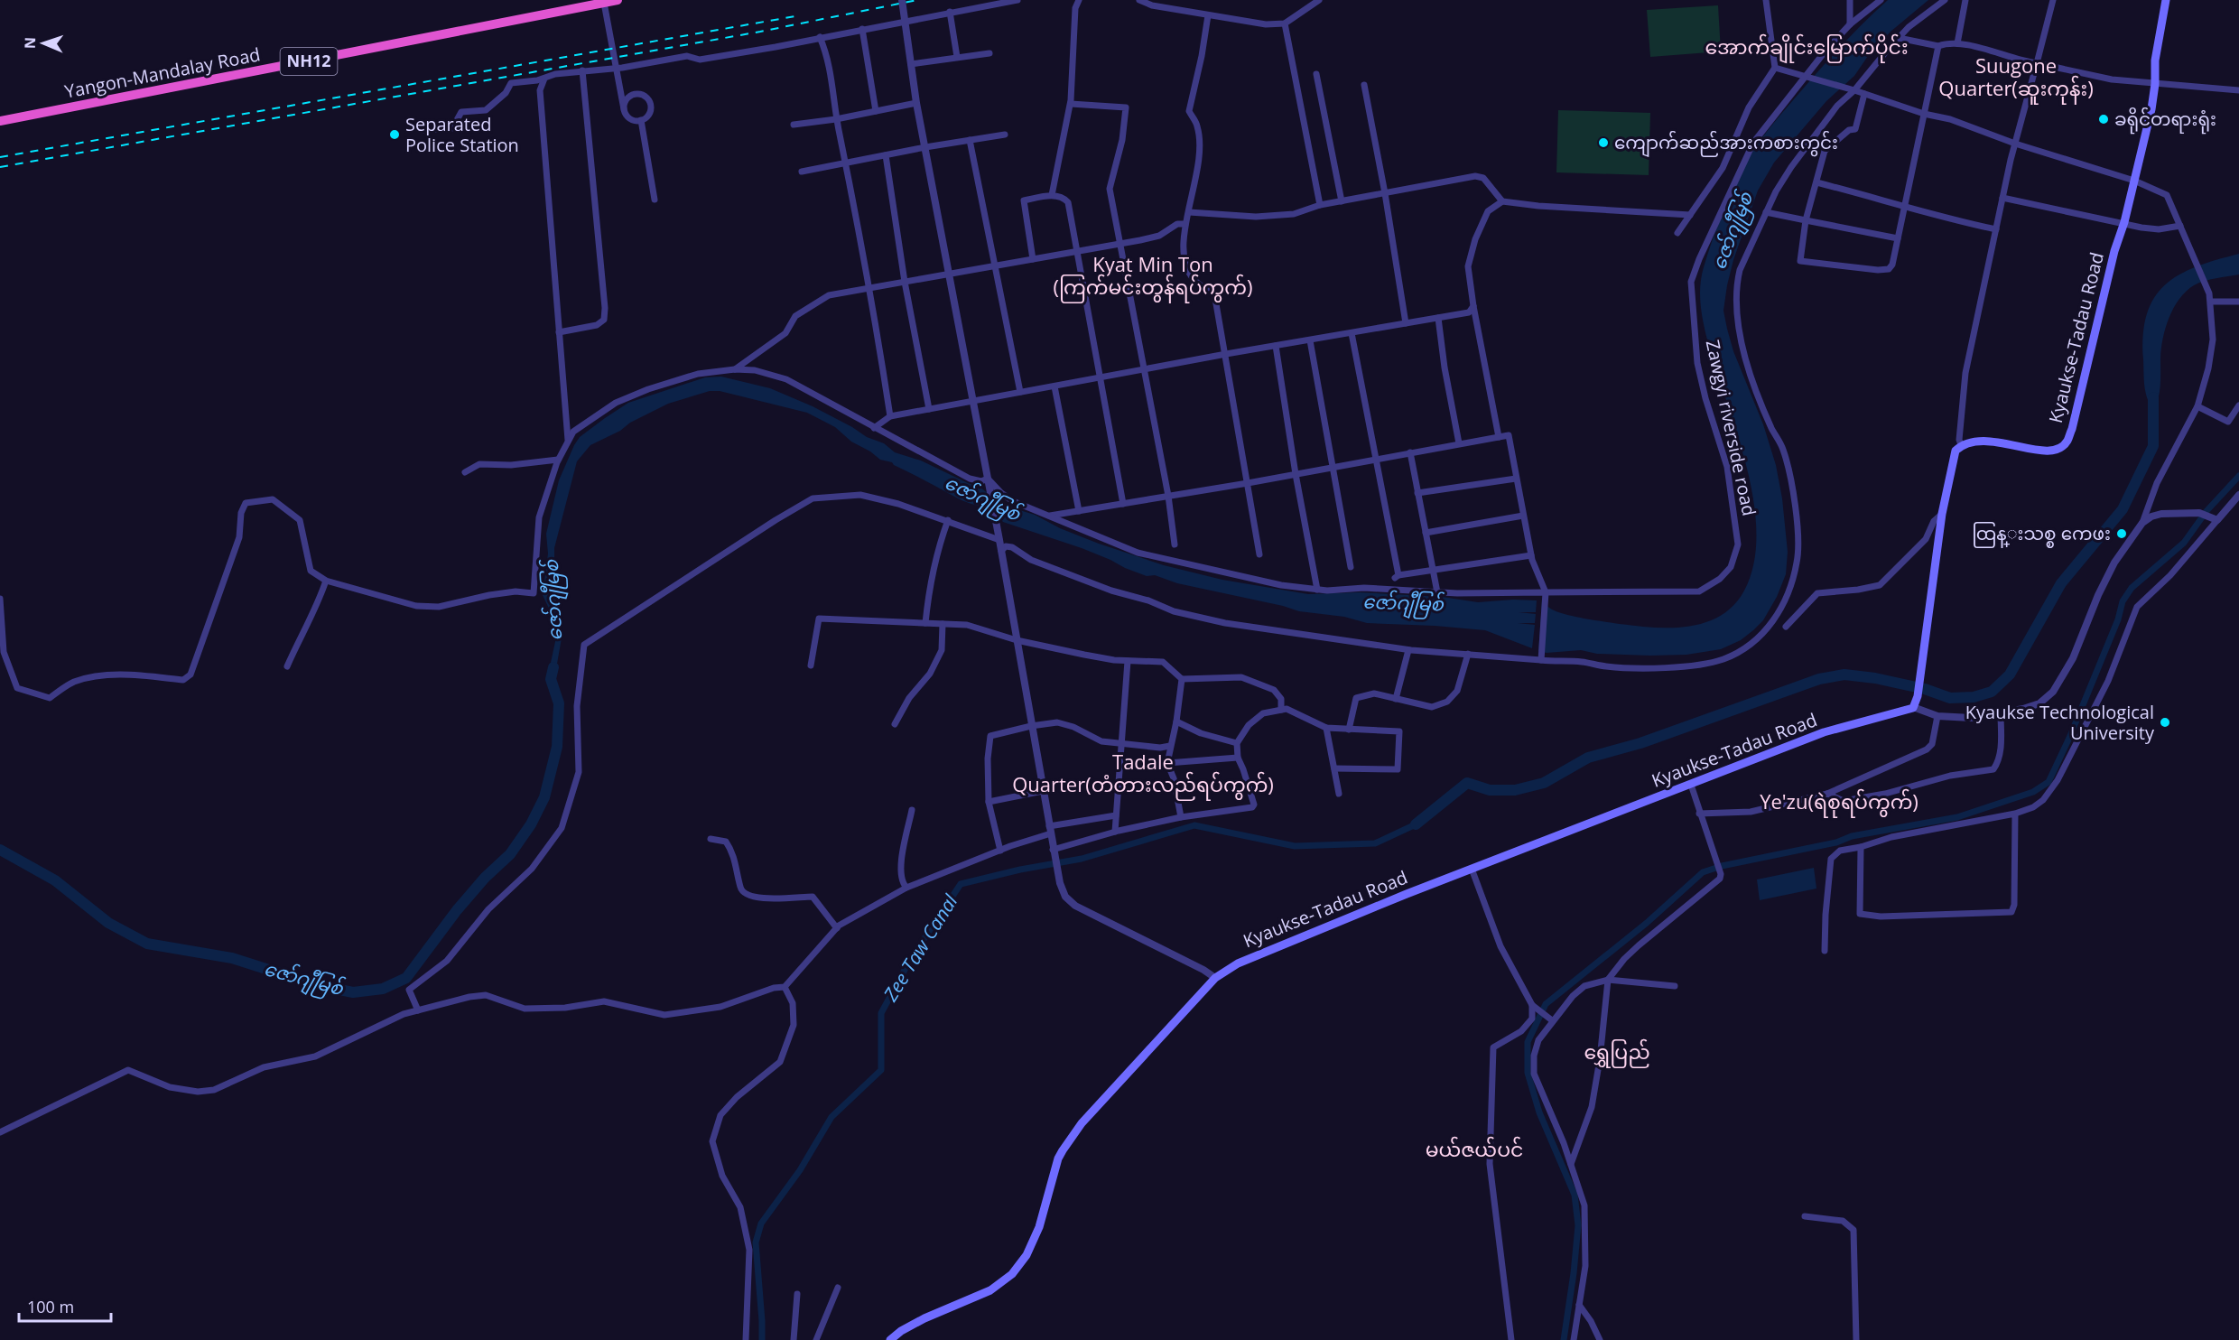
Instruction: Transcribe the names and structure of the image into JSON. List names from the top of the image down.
{
  "streets": {
    "highway": ["NH12", "Yangon-Mandalay Road"],
    "main road": ["Kyaukse-Tadau Road"],
    "street": ["Zawgyi riverside road"]
  },
  "districts": [
    "အောက်ချိုင်းမြောက်ပိုင်း",
    "Suugone Quarter(ဆူးကုန်း)",
    "Kyat Min Ton (ကြက်မင်းတွန်ရပ်ကွက်)",
    "Tadale Quarter(တံတားလည်ရပ်ကွက်)",
    "Ye'zu(ရဲစုရပ်ကွက်)",
    "ရွှေပြည်",
    "မယ်ဇယ်ပင်"
  ],
  "water": ["ဇော်ဂျီမြစ်", "Zee Taw Canal"],
  "places": [
    "ခရိုင်တရားရုံး",
    "Separated Police Station",
    "ကျောက်ဆည်အားကစားကွင်း",
    "ထြန္းသစ္စ ကေဖး",
    "Kyaukse Technological University"
  ],
  "scale_bar": "100 m",
  "north": "left"
}
